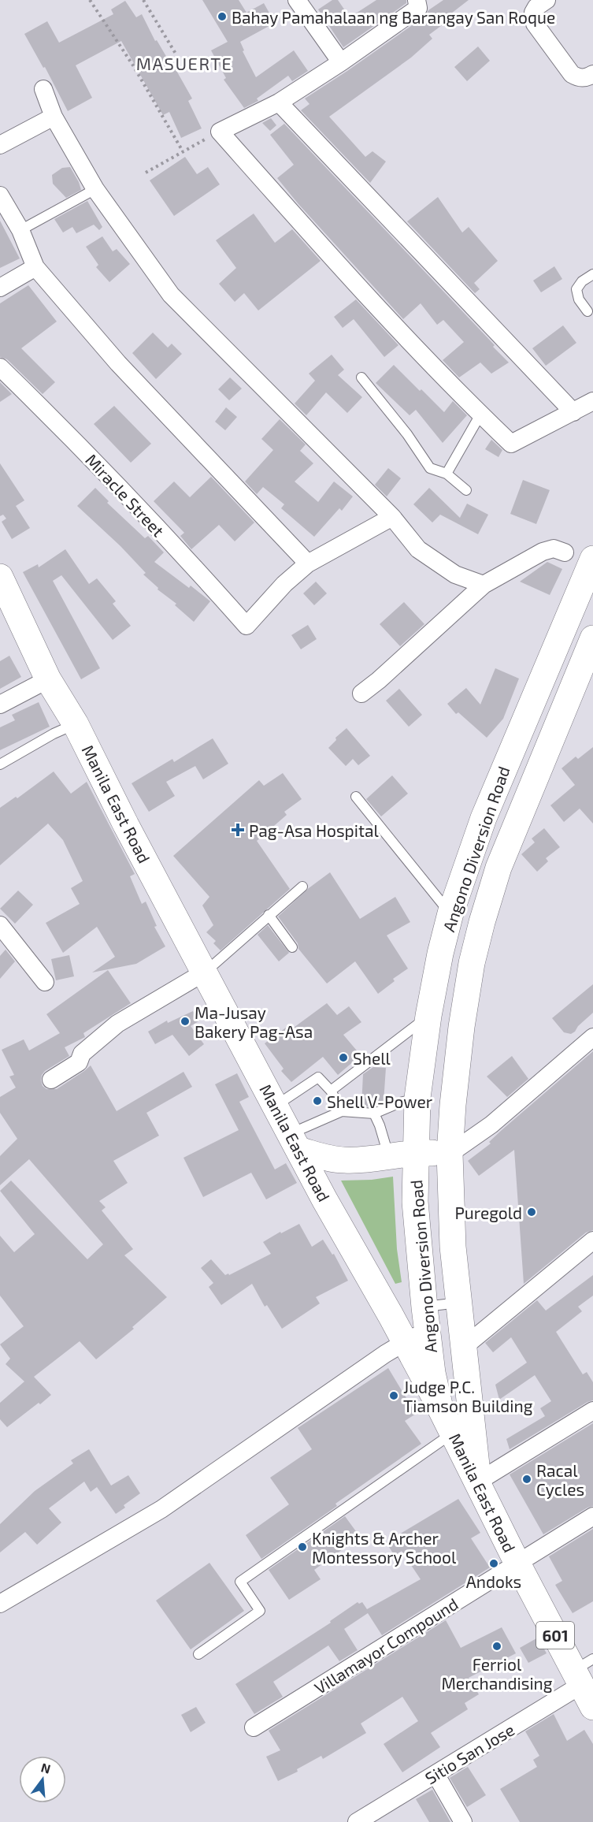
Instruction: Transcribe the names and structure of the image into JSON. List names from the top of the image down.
{
  "streets": {
    "main road": ["Manila East Road", "Angono Diversion Road", "601"],
    "street": ["Miracle Street", "Villamayor Compound", "Sitio San Jose"]
  },
  "crossings": [
    ["Manila East Road", "Angono Diversion Road"],
    ["Manila East Road", "Villamayor Compound"],
    ["Manila East Road", "Sitio San Jose"]
  ],
  "districts": ["MASUERTE"],
  "places": {
    "other": [
      "Bahay Pamahalaan ng Barangay San Roque",
      "Ma-Jusay Bakery Pag-Asa",
      "Shell",
      "Shell V-Power",
      "Puregold",
      "Judge P.C. Tiamson Building",
      "Racal Cycles",
      "Knights & Archer Montessory School",
      "Andoks",
      "Ferriol Merchandising"
    ],
    "health": ["Pag-Asa Hospital"]
  },
  "north": "top"
}
